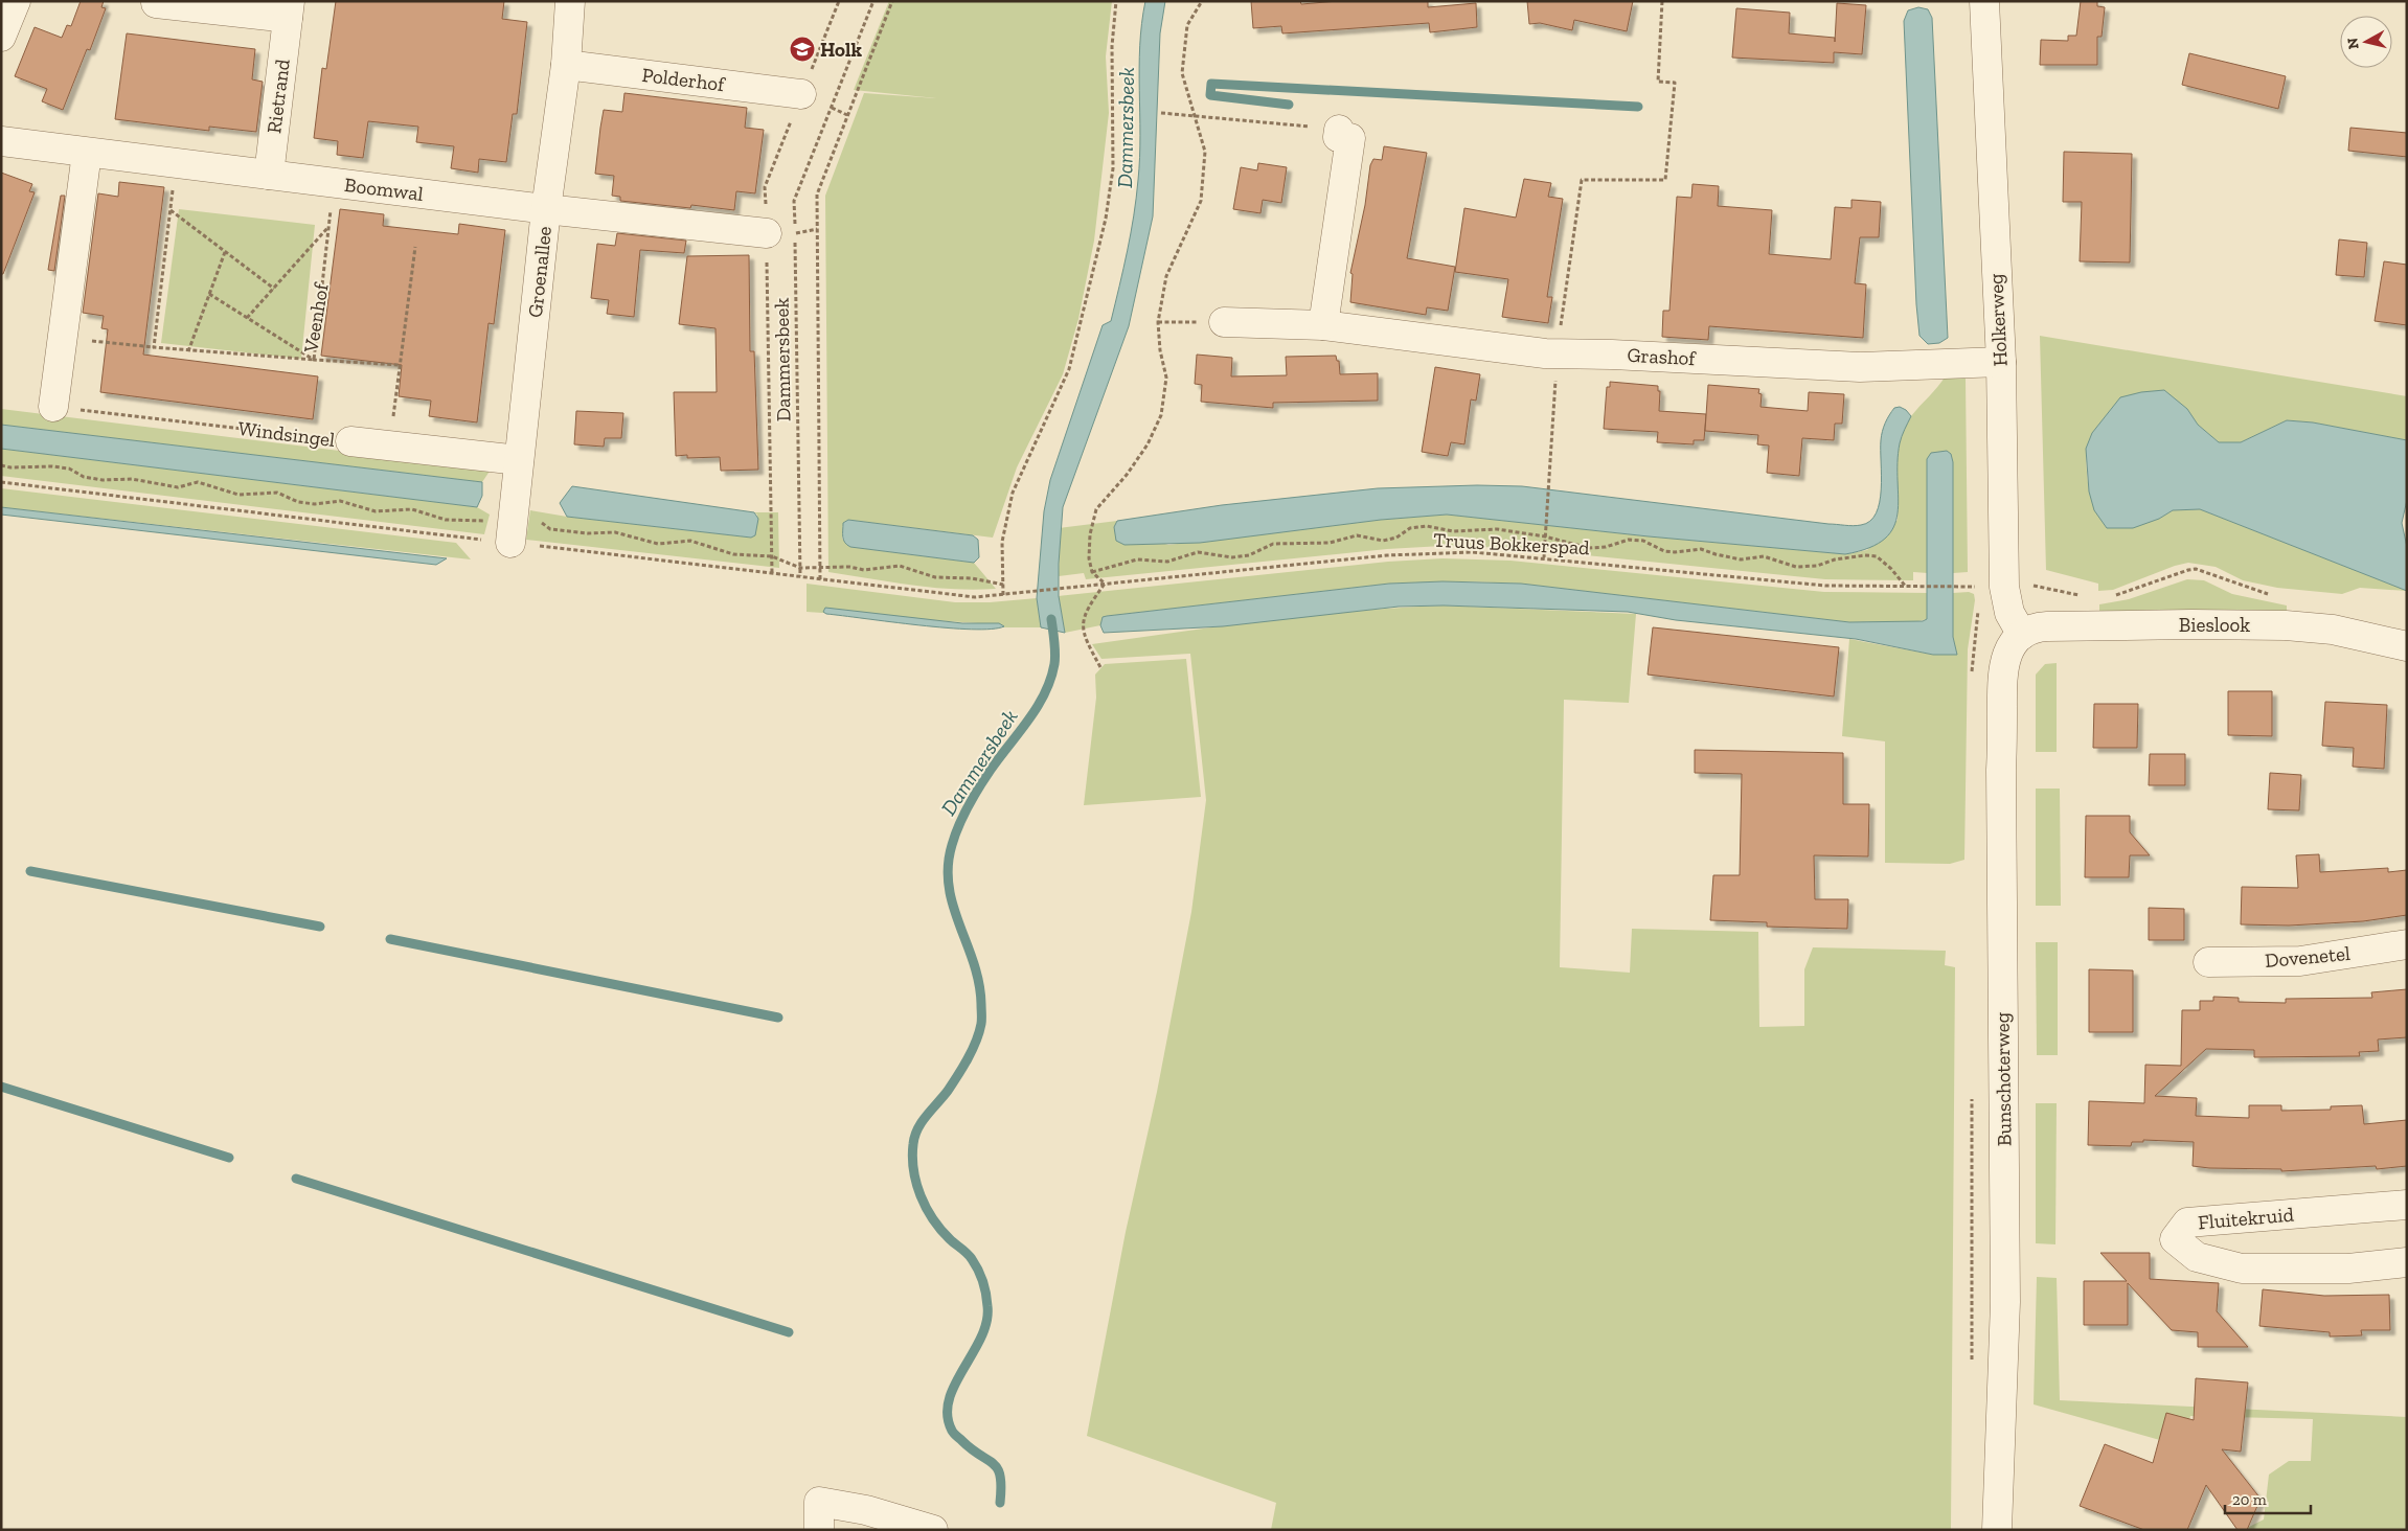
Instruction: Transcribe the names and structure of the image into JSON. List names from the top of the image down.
{
  "streets": {
    "street": [
      "Polderhof",
      "Rietrand",
      "Boomwal",
      "Groenallee",
      "Holkerweg",
      "Grashof",
      "Windsingel",
      "Bieslook",
      "Dovenetel",
      "Bunschoterweg",
      "Fluitekruid"
    ],
    "path": ["Veenhof", "Dammersbeek", "Truus Bokkerspad"]
  },
  "crossings": [
    ["Polderhof", "Groenallee"],
    ["Rietrand", "Boomwal"],
    ["Boomwal", "Groenallee"],
    ["Boomwal", "Veenhof"],
    ["Boomwal", "Dammersbeek"],
    ["Groenallee", "Windsingel"],
    ["Holkerweg", "Grashof"],
    ["Holkerweg", "Bieslook"],
    ["Holkerweg", "Bunschoterweg"],
    ["Bieslook", "Bunschoterweg"]
  ],
  "water": ["Dammersbeek"],
  "places": {
    "school or university": ["Holk"]
  },
  "scale_bar": "20 m",
  "north": "left"
}
